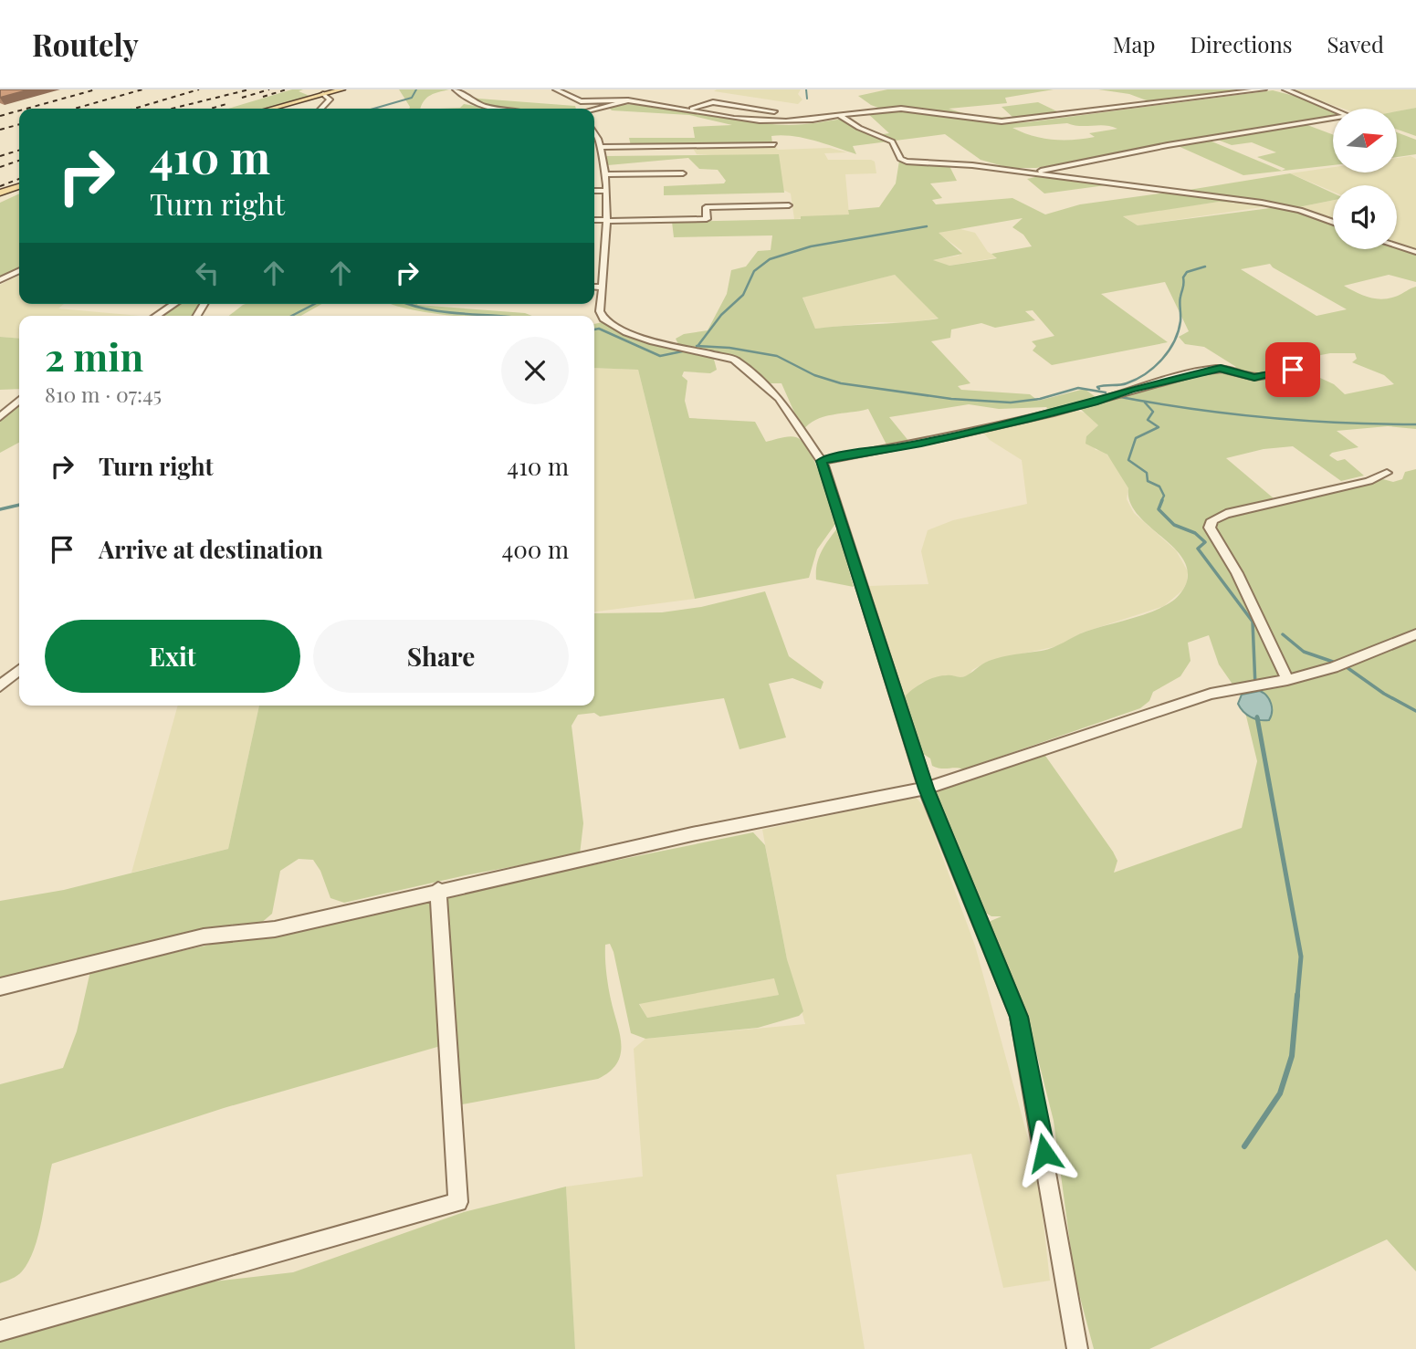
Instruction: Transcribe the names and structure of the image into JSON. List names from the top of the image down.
{
  "north": "right",
  "page": {
    "header": "Routely",
    "nav": ["Map", "Directions", "Saved"],
    "turn": ["410 m", "Turn right"],
    "heading": ["2 min", "810 m · 07:45"],
    "list": [
      {
        "name": "Turn right",
        "value": "410 m"
      },
      {
        "name": "Arrive at destination",
        "value": "400 m"
      }
    ],
    "buttons": ["Exit", "Share"]
  }
}
